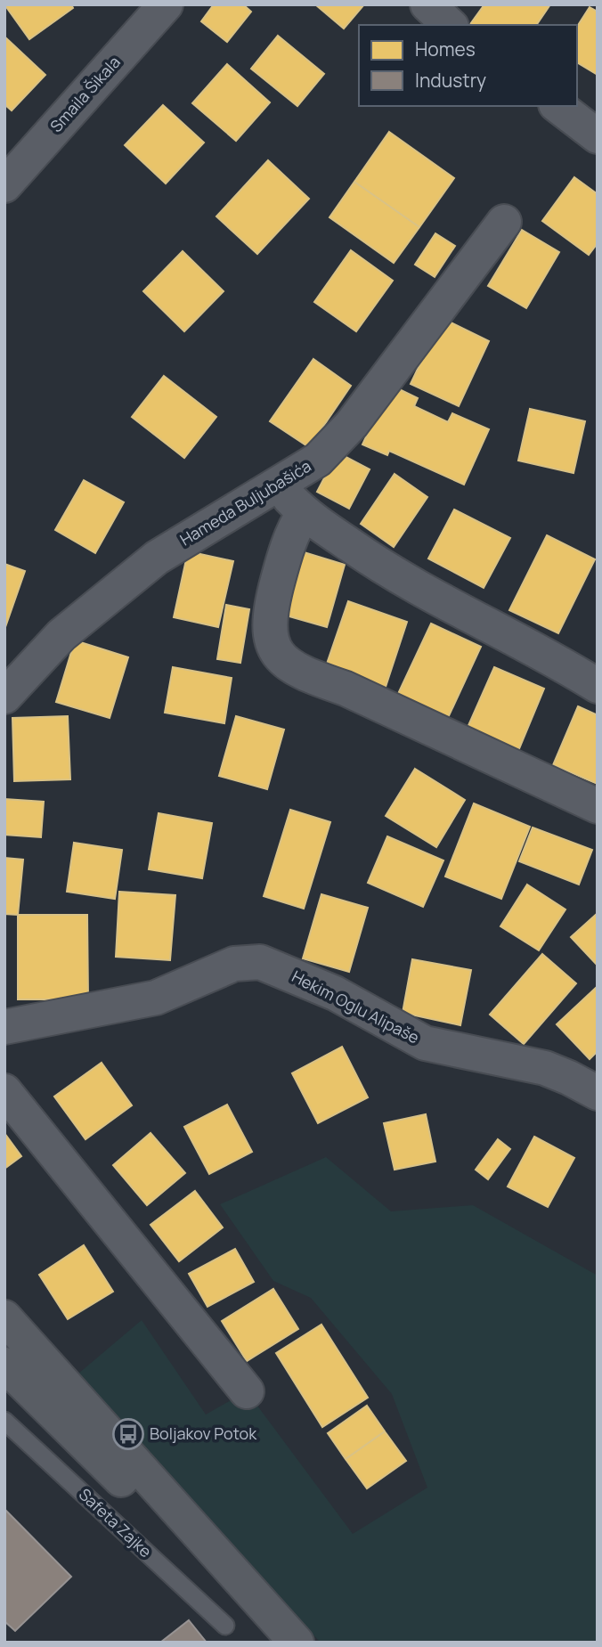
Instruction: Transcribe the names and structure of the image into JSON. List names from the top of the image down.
{
  "streets": {
    "street": ["Smaila Šikala", "Hameda Buljubašića", "Hekim Oglu Alipaše"],
    "lane": ["Safeta Zajke"]
  },
  "places": {
    "bus stop": ["Boljakov Potok"]
  },
  "legend": ["Homes", "Industry"]
}
